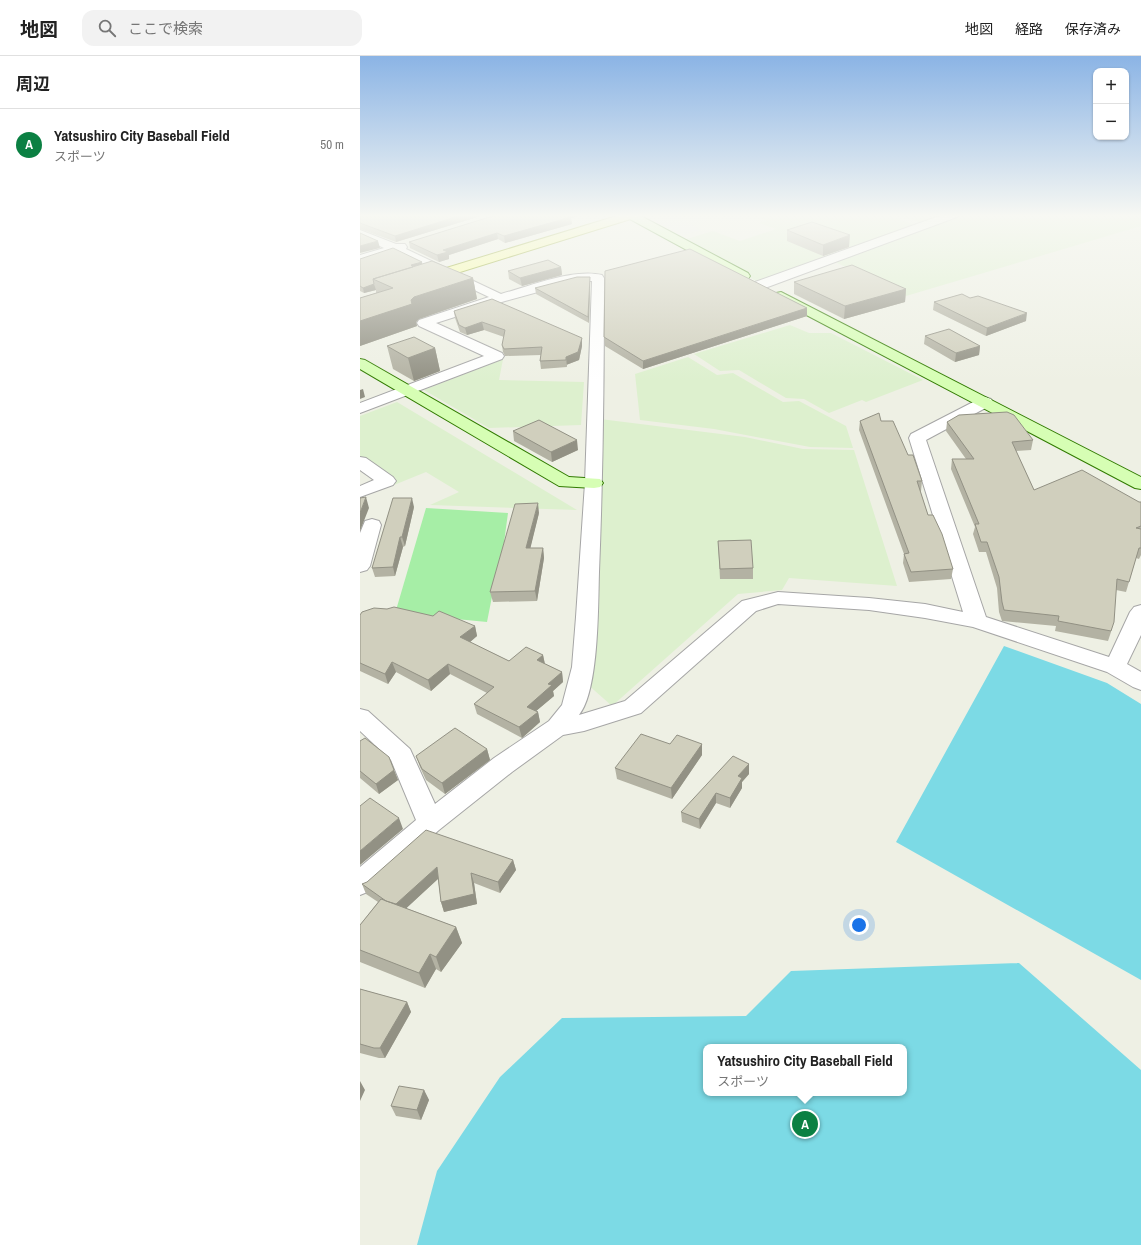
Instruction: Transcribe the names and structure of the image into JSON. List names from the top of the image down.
{
  "page": {
    "header": "地図",
    "search": "ここで検索",
    "nav": ["地図", "経路", "保存済み"],
    "heading": "周辺",
    "map_buttons": ["+", "−"],
    "list": [
      {
        "mark": "A",
        "name": "Yatsushiro City Baseball Field",
        "note": "スポーツ",
        "value": "50 m"
      }
    ],
    "popup": ["Yatsushiro City Baseball Field", "スポーツ"],
    "pins": "A"
  }
}
